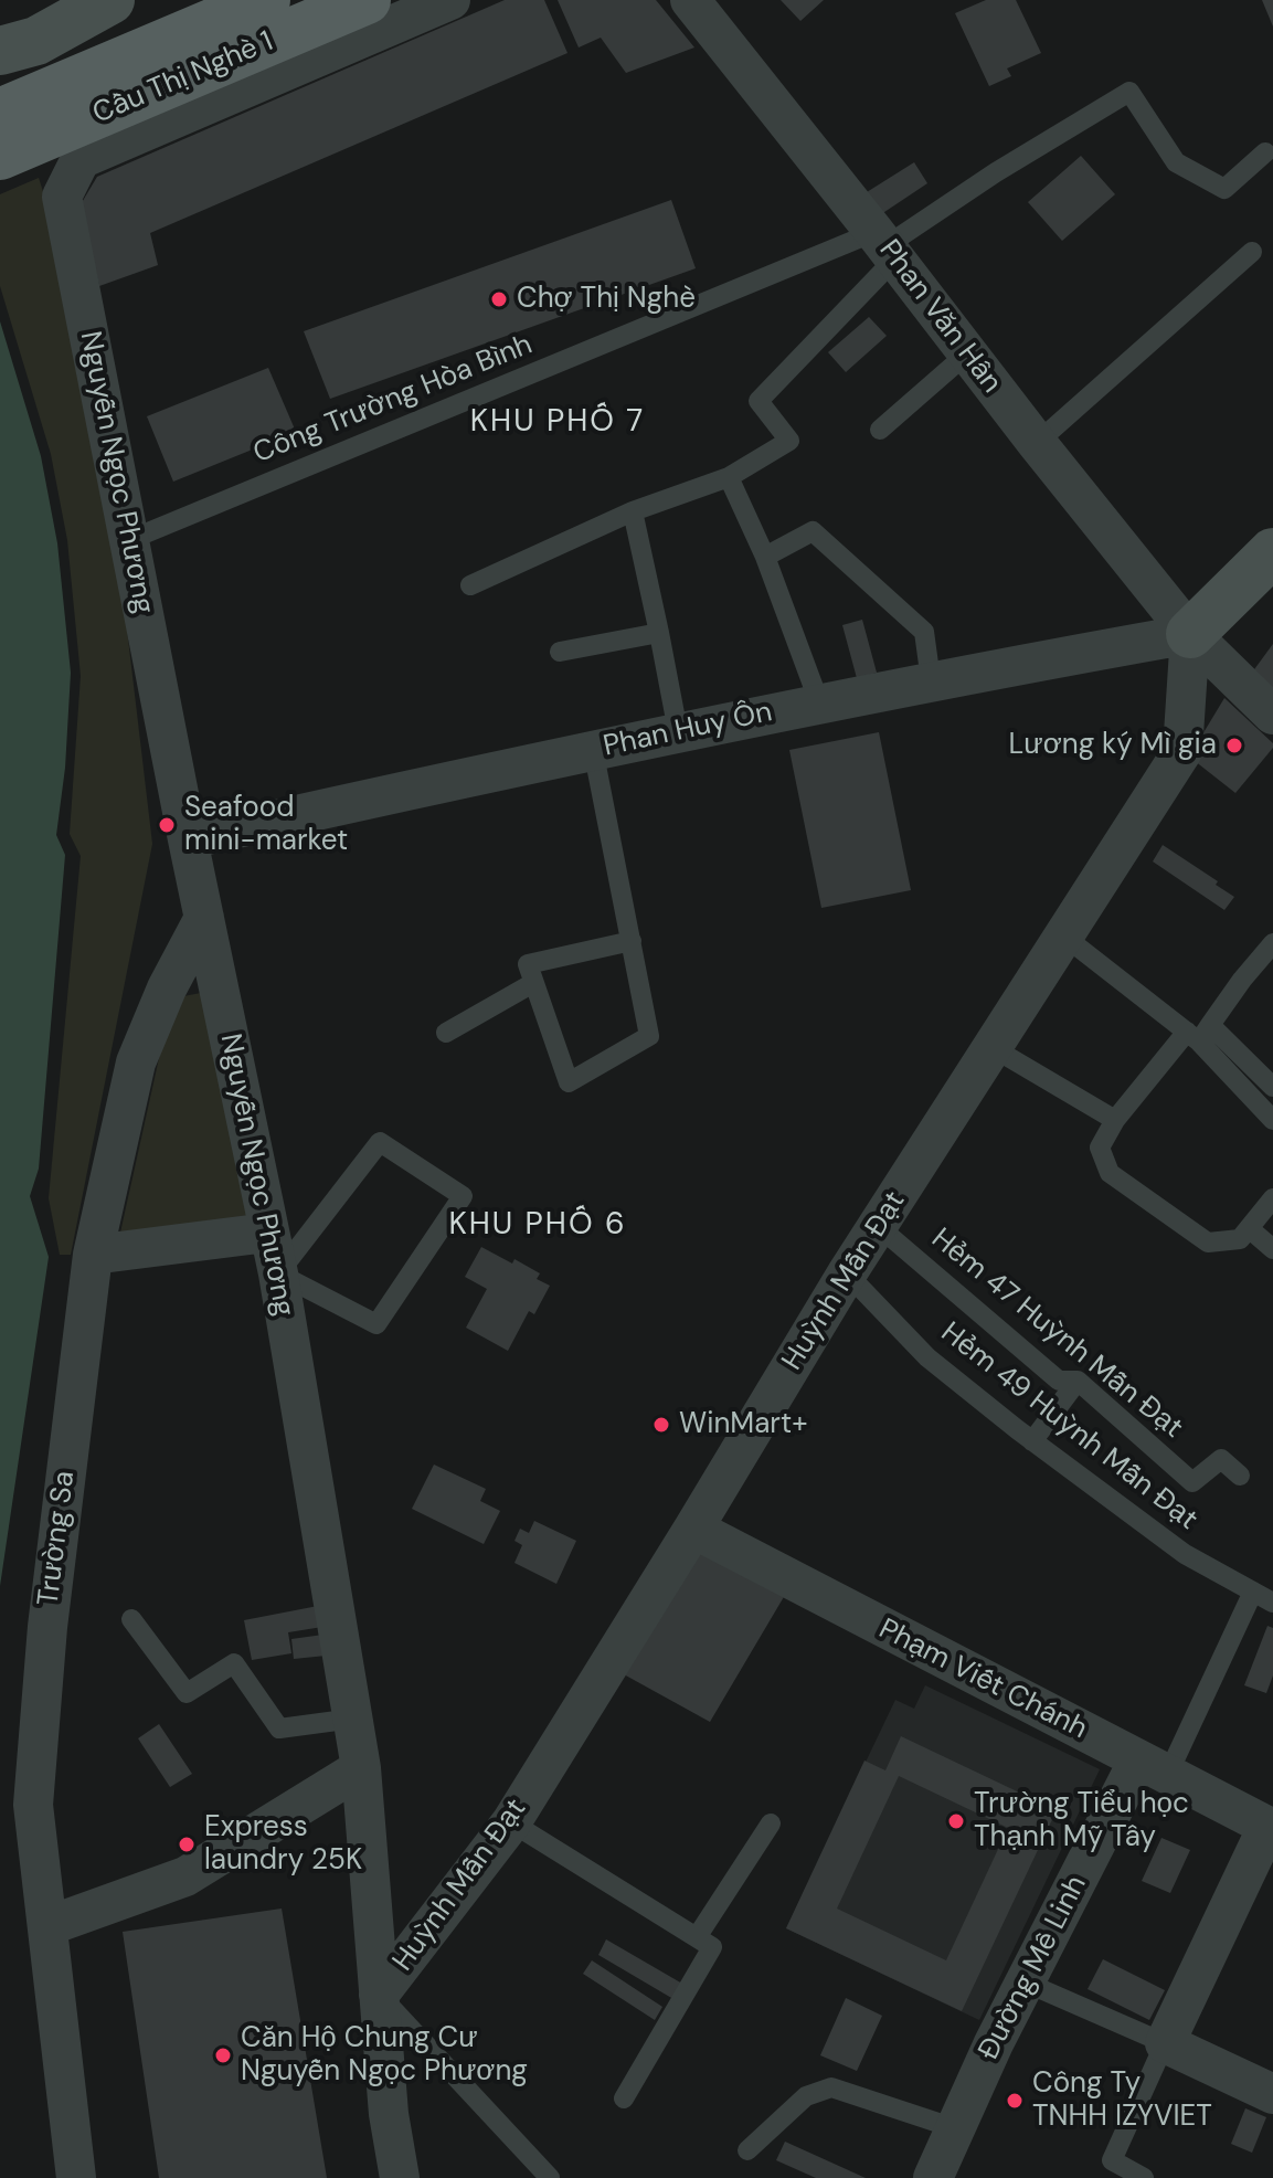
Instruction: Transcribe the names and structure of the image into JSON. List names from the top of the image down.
{
  "streets": {
    "main road": ["Cầu Thị Nghè 1"],
    "street": [
      "Phan Văn Hân",
      "Nguyễn Ngọc Phương",
      "Phan Huy Ôn",
      "Huỳnh Mẫn Đạt",
      "Trường Sa",
      "Phạm Viết Chánh",
      "Đường Mê Linh"
    ],
    "lane": ["Công Trường Hòa Bình", "Hẻm 47 Huỳnh Mẫn Đạt", "Hẻm 49 Huỳnh Mẫn Đạt"]
  },
  "crossings": [
    ["Phan Văn Hân", "Công Trường Hòa Bình"],
    ["Phan Văn Hân", "Phan Huy Ôn"],
    ["Phan Văn Hân", "Huỳnh Mẫn Đạt"],
    ["Công Trường Hòa Bình", "Nguyễn Ngọc Phương"],
    ["Nguyễn Ngọc Phương", "Phan Huy Ôn"],
    ["Nguyễn Ngọc Phương", "Huỳnh Mẫn Đạt"],
    ["Nguyễn Ngọc Phương", "Trường Sa"],
    ["Phan Huy Ôn", "Huỳnh Mẫn Đạt"],
    ["Huỳnh Mẫn Đạt", "Hẻm 47 Huỳnh Mẫn Đạt"],
    ["Huỳnh Mẫn Đạt", "Hẻm 49 Huỳnh Mẫn Đạt"],
    ["Huỳnh Mẫn Đạt", "Phạm Viết Chánh"],
    ["Phạm Viết Chánh", "Đường Mê Linh"]
  ],
  "districts": ["KHU PHỐ 7", "KHU PHỐ 6"],
  "places": [
    "Chợ Thị Nghè",
    "Lương ký Mì gia",
    "Seafood mini-market",
    "WinMart+",
    "Trường Tiểu học Thạnh Mỹ Tây",
    "Express laundry 25K",
    "Căn Hộ Chung Cư Nguyễn Ngọc Phương",
    "Công Ty TNHH IZYVIET"
  ]
}
